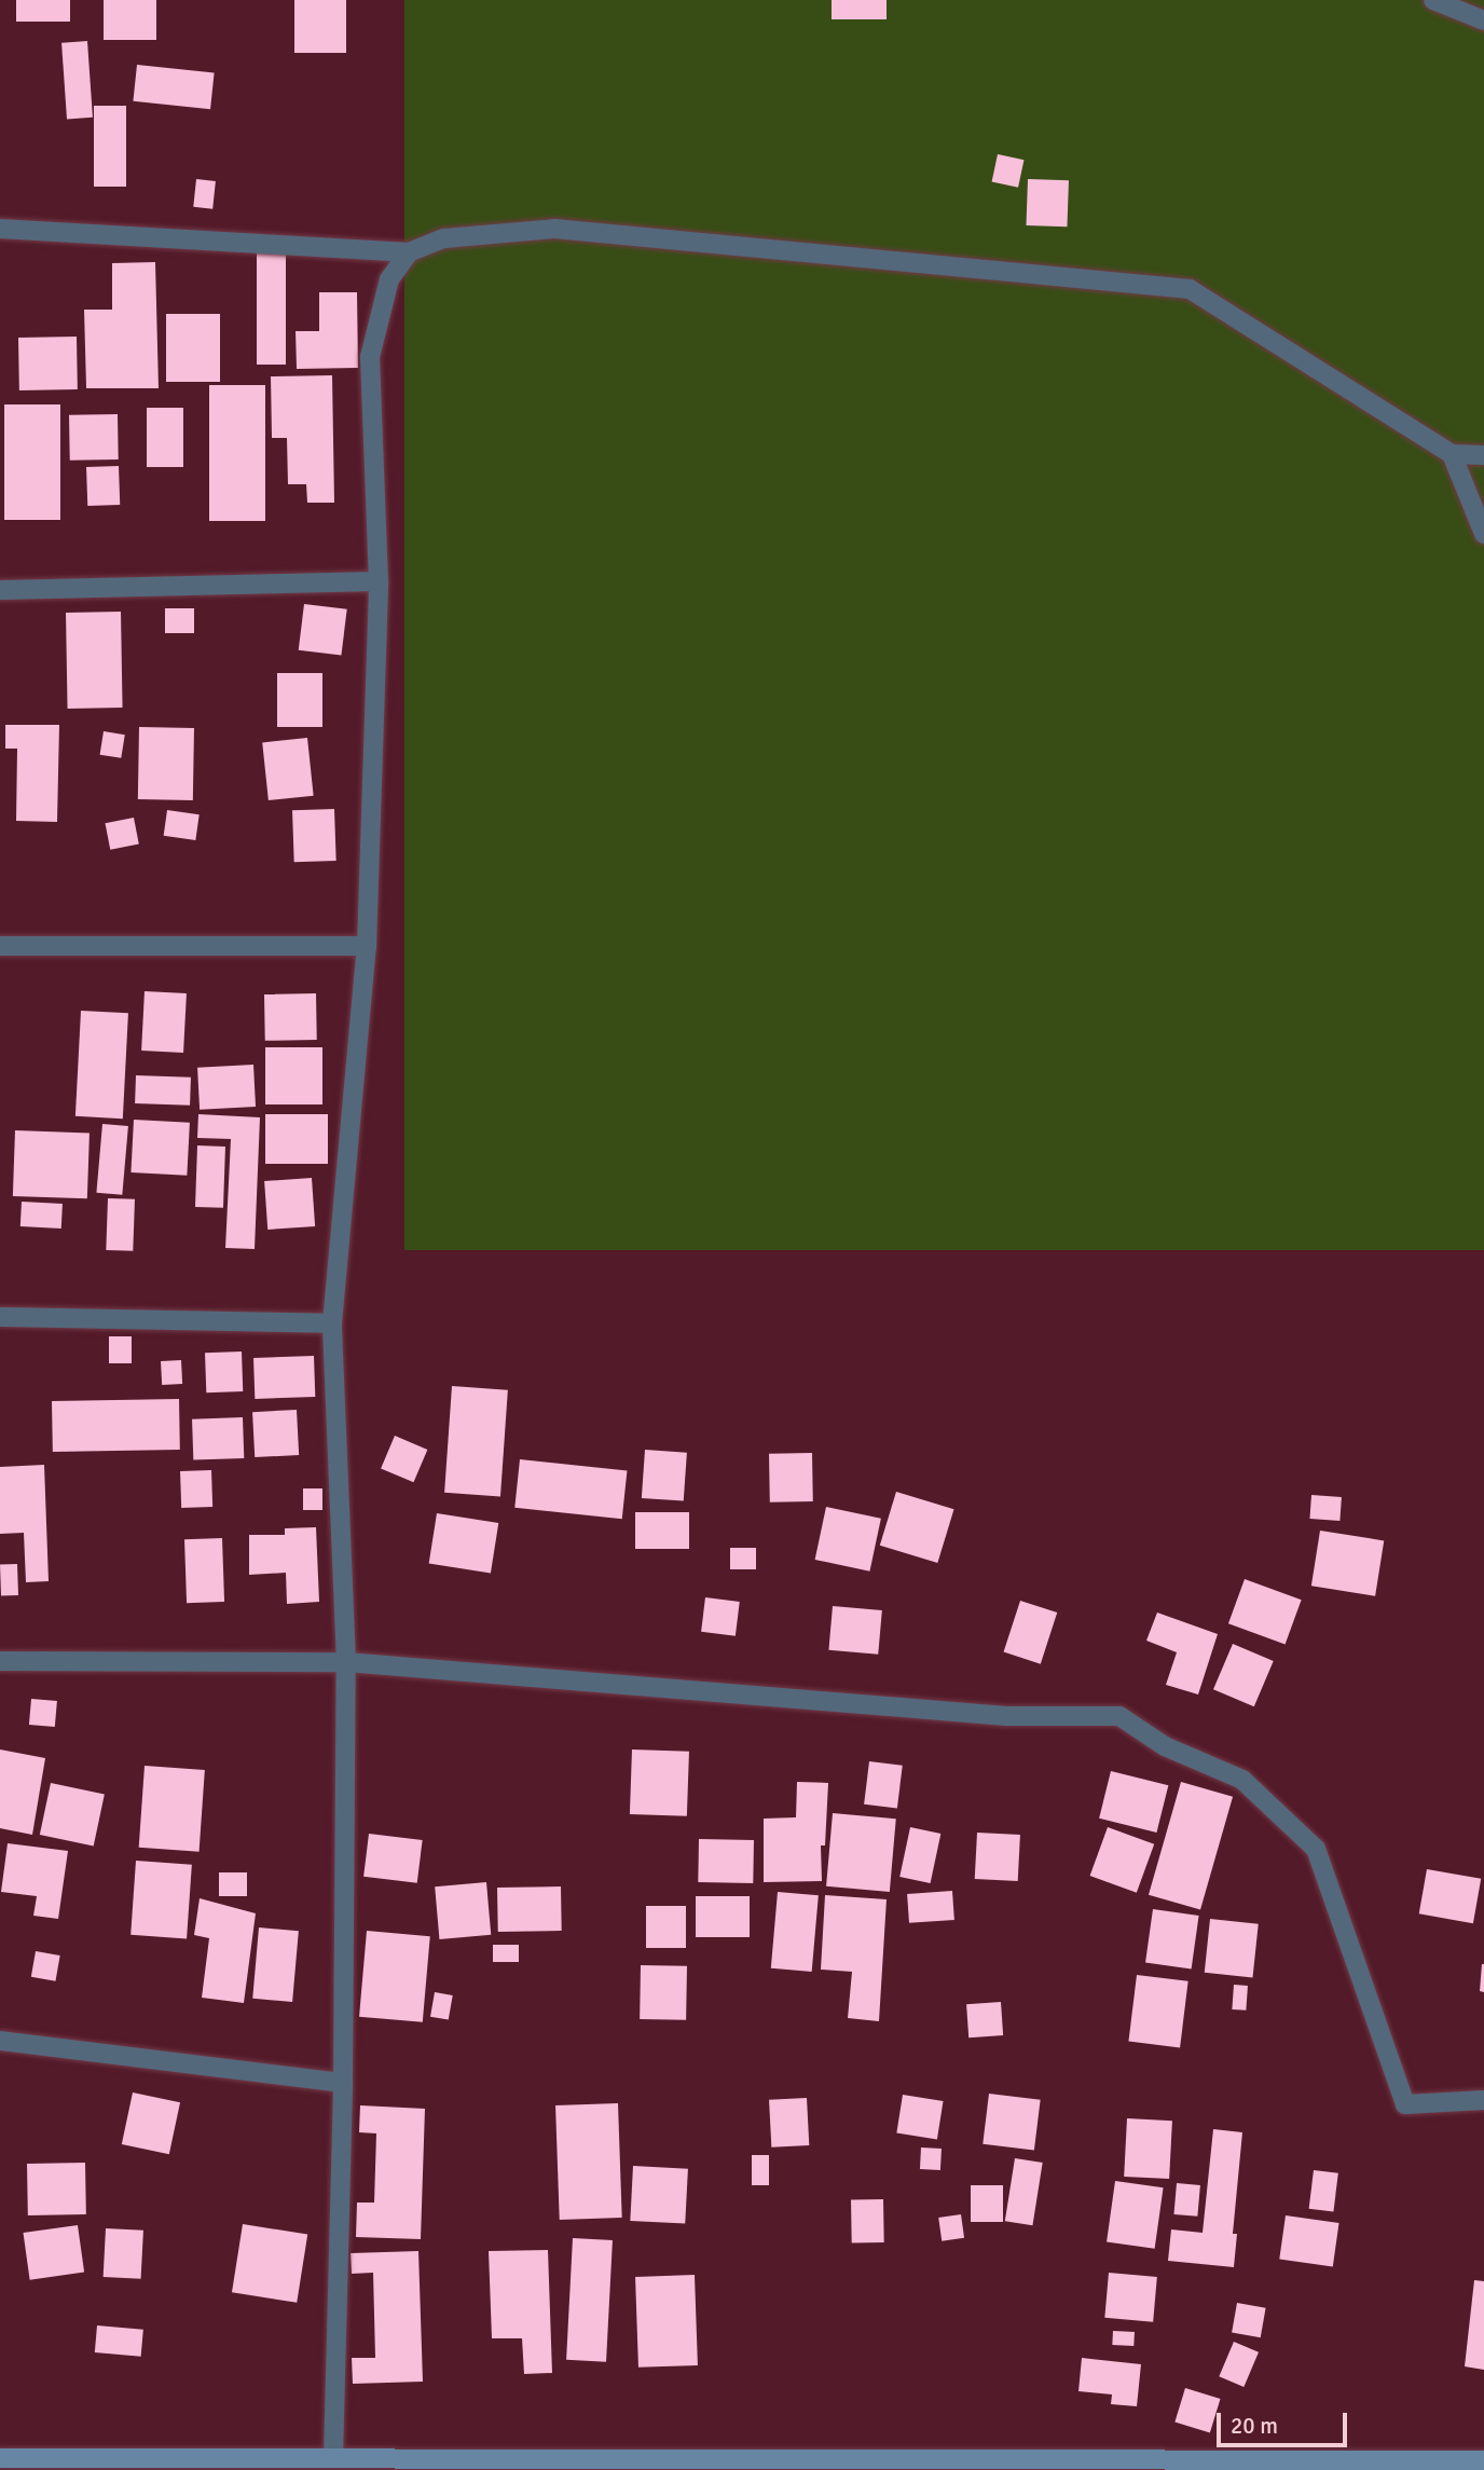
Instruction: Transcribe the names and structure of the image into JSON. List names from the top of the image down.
{
  "scale_bar": "20 m"
}
